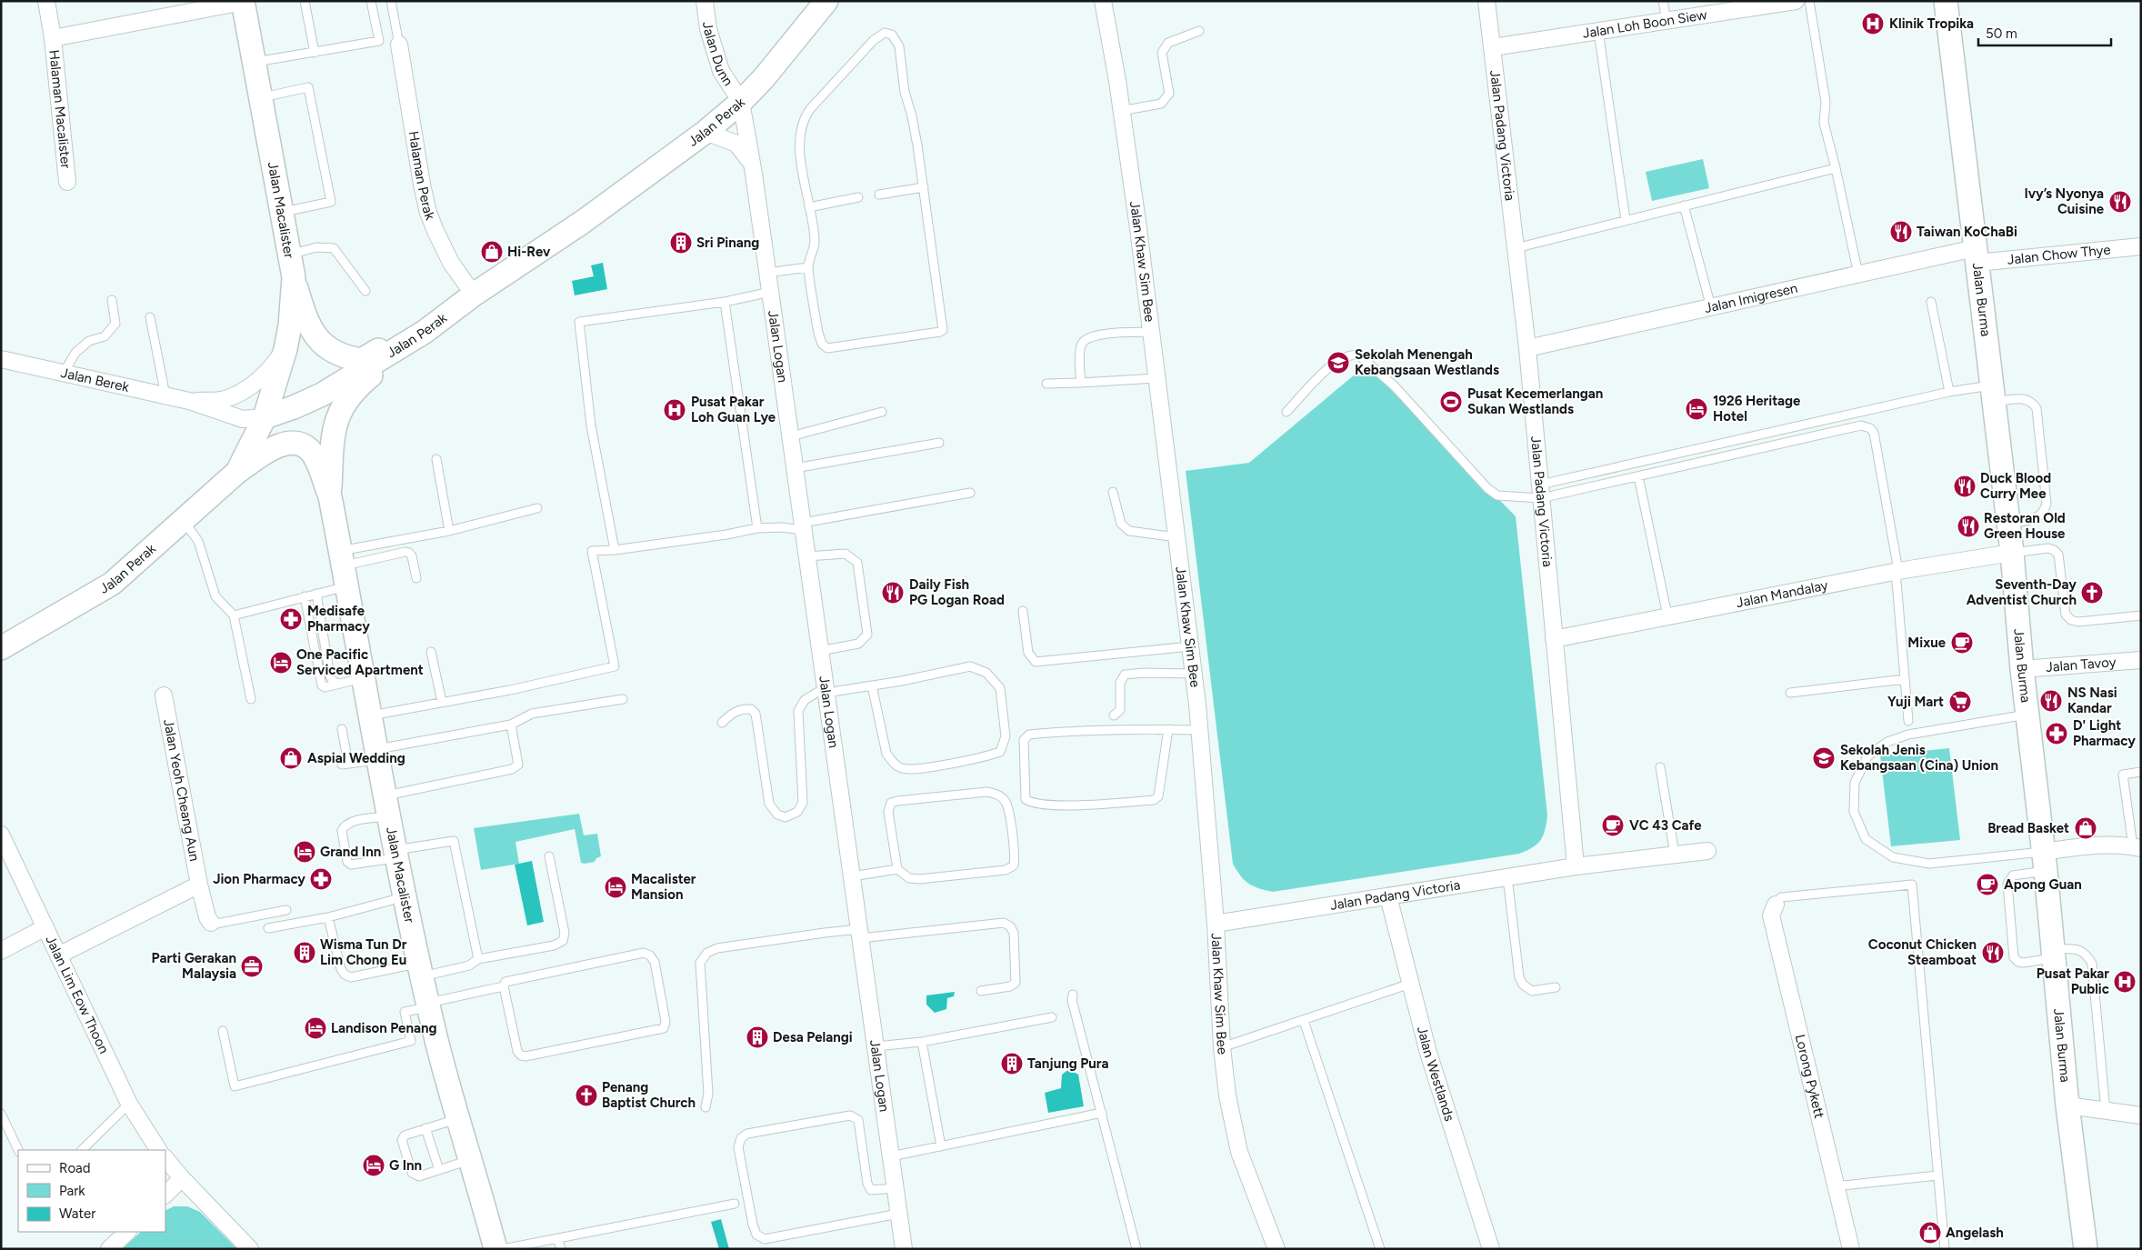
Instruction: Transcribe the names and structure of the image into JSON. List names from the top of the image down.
{
  "streets": {
    "main road": ["Jalan Perak", "Jalan Macalister", "Jalan Burma"],
    "street": [
      "Jalan Loh Boon Siew",
      "Jalan Dunn",
      "Halaman Macalister",
      "Jalan Padang Victoria",
      "Halaman Perak",
      "Jalan Chow Thye",
      "Jalan Khaw Sim Bee",
      "Jalan Imigresen",
      "Jalan Logan",
      "Jalan Berek",
      "Jalan Mandalay",
      "Jalan Tavoy",
      "Jalan Yeoh Cheang Aun",
      "Jalan Lim Eow Thoon",
      "Jalan Westlands",
      "Lorong Pykett"
    ]
  },
  "crossings": [
    ["Jalan Loh Boon Siew", "Jalan Padang Victoria"],
    ["Jalan Dunn", "Jalan Perak"],
    ["Jalan Dunn", "Jalan Logan"],
    ["Halaman Macalister", "Jalan Macalister"],
    ["Jalan Perak", "Halaman Perak"],
    ["Jalan Perak", "Jalan Macalister"],
    ["Jalan Perak", "Jalan Logan"],
    ["Jalan Perak", "Jalan Berek"],
    ["Jalan Padang Victoria", "Jalan Khaw Sim Bee"],
    ["Jalan Padang Victoria", "Jalan Imigresen"],
    ["Jalan Padang Victoria", "Jalan Mandalay"],
    ["Jalan Padang Victoria", "Jalan Westlands"],
    ["Jalan Macalister", "Jalan Berek"],
    ["Jalan Chow Thye", "Jalan Imigresen"],
    ["Jalan Chow Thye", "Jalan Burma"],
    ["Jalan Imigresen", "Jalan Burma"],
    ["Jalan Burma", "Jalan Mandalay"],
    ["Jalan Burma", "Jalan Tavoy"]
  ],
  "places": {
    "hospital": ["Klinik Tropika", "Pusat Pakar Loh Guan Lye", "Pusat Pakar Public"],
    "restaurant": [
      "Ivy’s Nyonya Cuisine",
      "Taiwan KoChaBi",
      "Duck Blood Curry Mee",
      "Restoran Old Green House",
      "Daily Fish PG Logan Road",
      "NS Nasi Kandar",
      "Coconut Chicken Steamboat"
    ],
    "building": [
      "Sri Pinang",
      "Wisma Tun Dr Lim Chong Eu",
      "Desa Pelangi",
      "Tanjung Pura"
    ],
    "shop": [
      "Hi-Rev",
      "Aspial Wedding",
      "Bread Basket",
      "Angelash"
    ],
    "school or university": ["Sekolah Menengah Kebangsaan Westlands", "Sekolah Jenis Kebangsaan (Cina) Union"],
    "sports": ["Pusat Kecemerlangan Sukan Westlands"],
    "hotel": [
      "1926 Heritage Hotel",
      "One Pacific Serviced Apartment",
      "Grand Inn",
      "Macalister Mansion",
      "Landison Penang",
      "G Inn"
    ],
    "church": ["Seventh-Day Adventist Church", "Penang Baptist Church"],
    "pharmacy": ["Medisafe Pharmacy", "D' Light Pharmacy", "Jion Pharmacy"],
    "cafe": ["Mixue", "VC 43 Cafe", "Apong Guan"],
    "supermarket": ["Yuji Mart"],
    "office": ["Parti Gerakan Malaysia"]
  },
  "legend": ["Road", "Park", "Water"],
  "scale_bar": "50 m"
}
